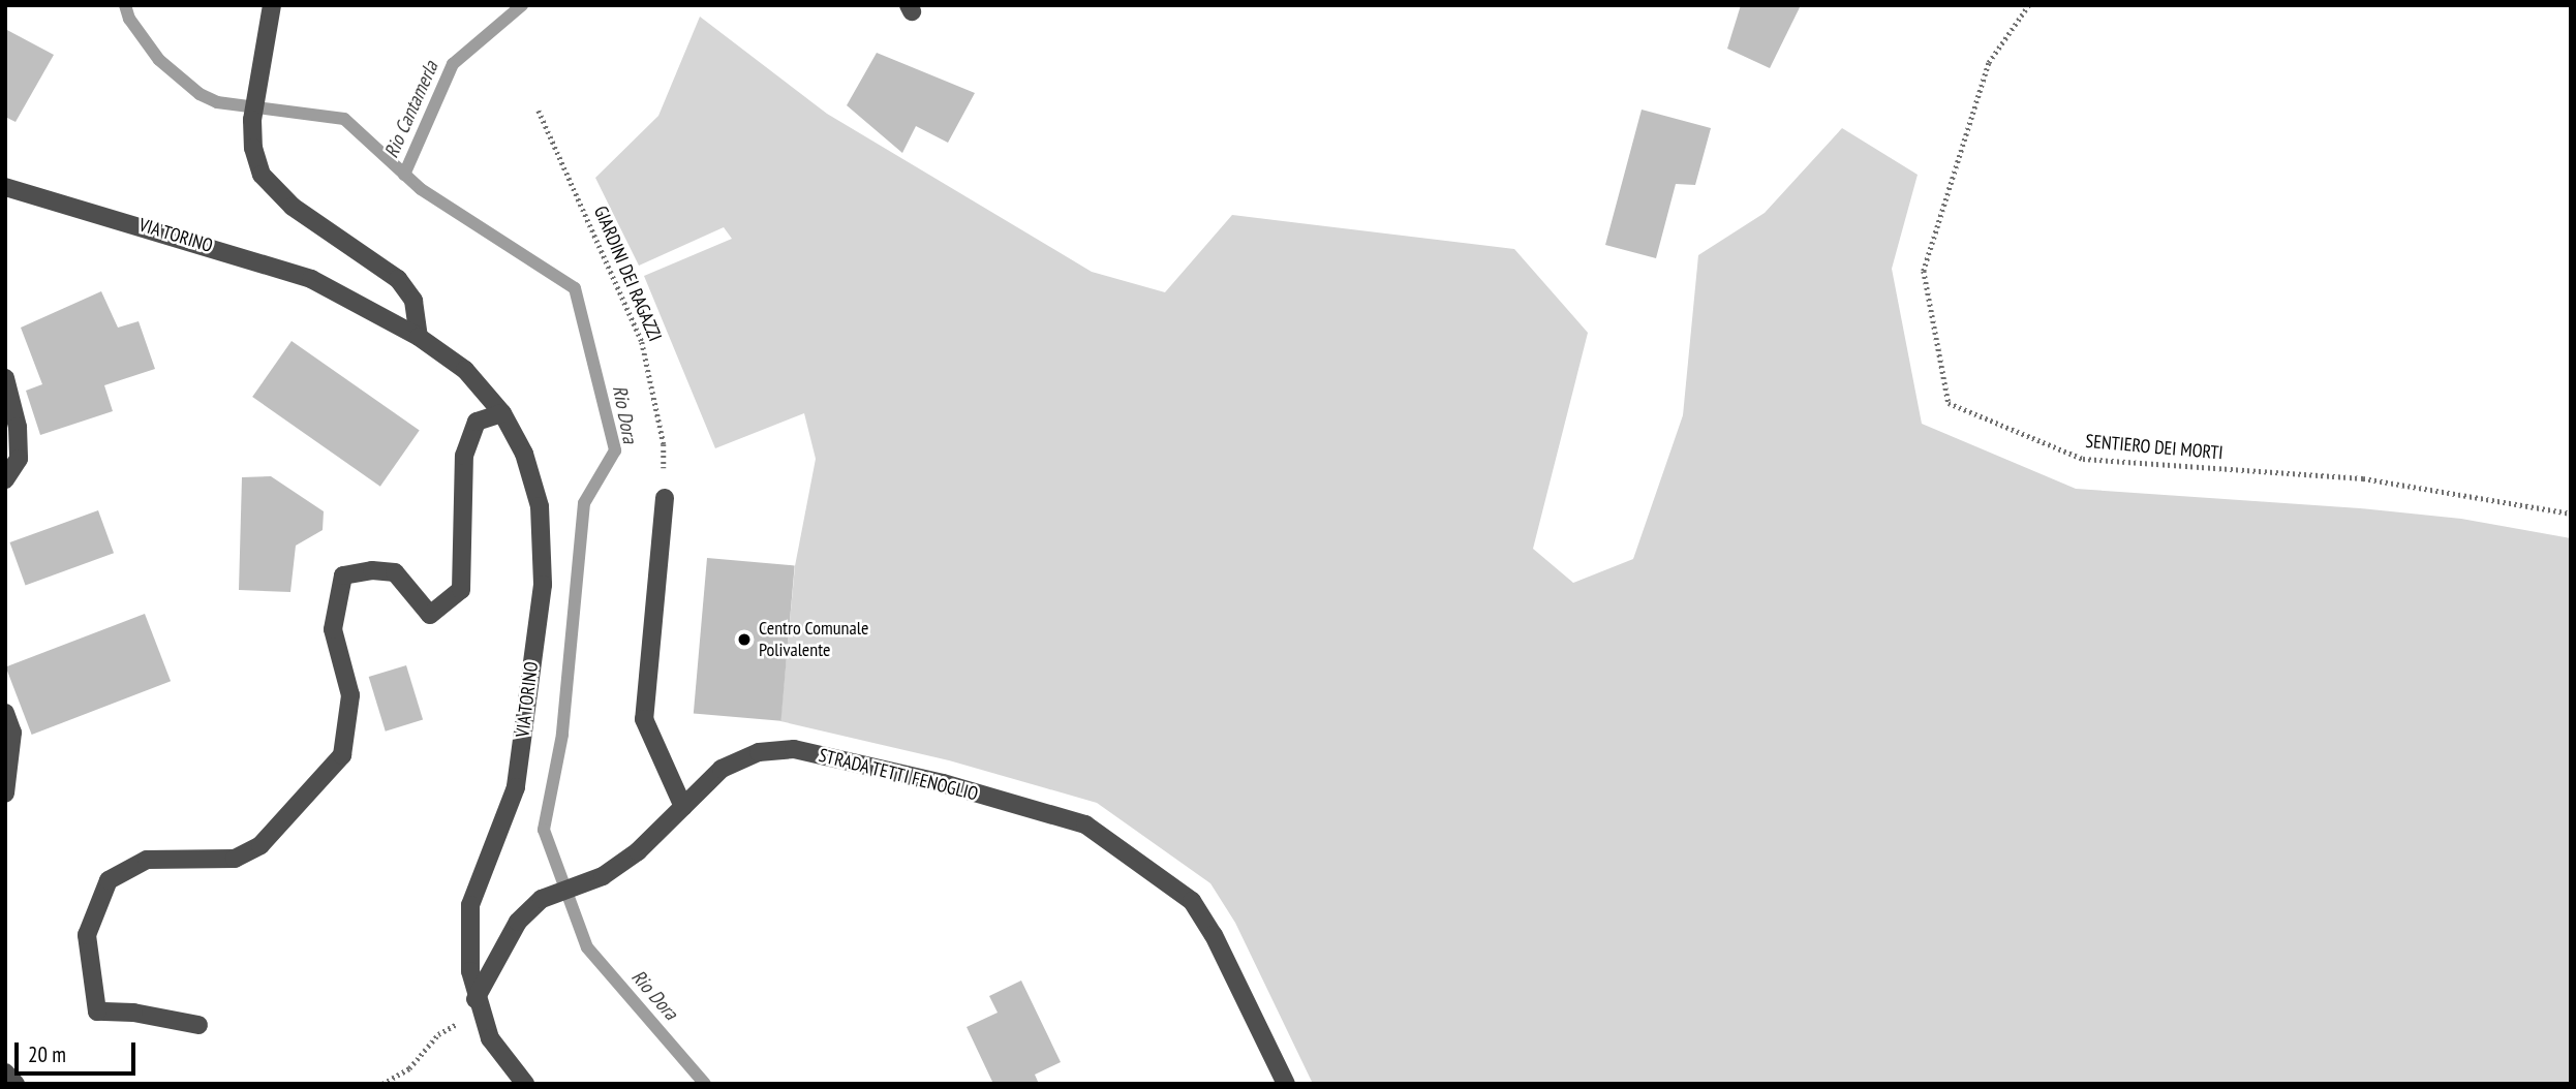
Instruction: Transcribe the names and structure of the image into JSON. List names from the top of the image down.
{
  "streets": {
    "street": ["VIA TORINO", "STRADA TETTI FENOGLIO"],
    "path": ["GIARDINI DEI RAGAZZI", "SENTIERO DEI MORTI"]
  },
  "crossings": [
    ["VIA TORINO", "STRADA TETTI FENOGLIO"]
  ],
  "water": ["Rio Cantamerla", "Rio Dora"],
  "places": ["Centro Comunale Polivalente"],
  "scale_bar": "20 m"
}
